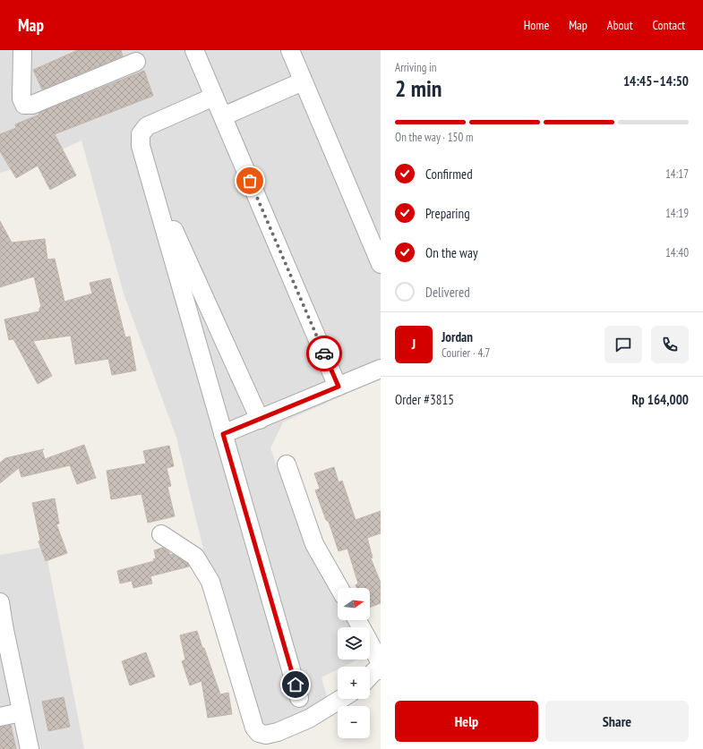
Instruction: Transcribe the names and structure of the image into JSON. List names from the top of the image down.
{
  "north": "right",
  "page": {
    "header": "Map",
    "nav": [
      "Home",
      "Map",
      "About",
      "Contact"
    ],
    "heading": ["2 min", "Arriving in", "14:45–14:50"],
    "panel": [
      "Jordan",
      "Courier · 4.7",
      "Order #3815",
      "Rp 164,000"
    ],
    "bar": "On the way · 150 m",
    "list": [
      ["Confirmed", "14:17"],
      ["Preparing", "14:19"],
      ["On the way", "14:40"],
      "Delivered"
    ],
    "round": "J",
    "map_buttons": ["+", "−"],
    "buttons": ["Help", "Share"]
  }
}
